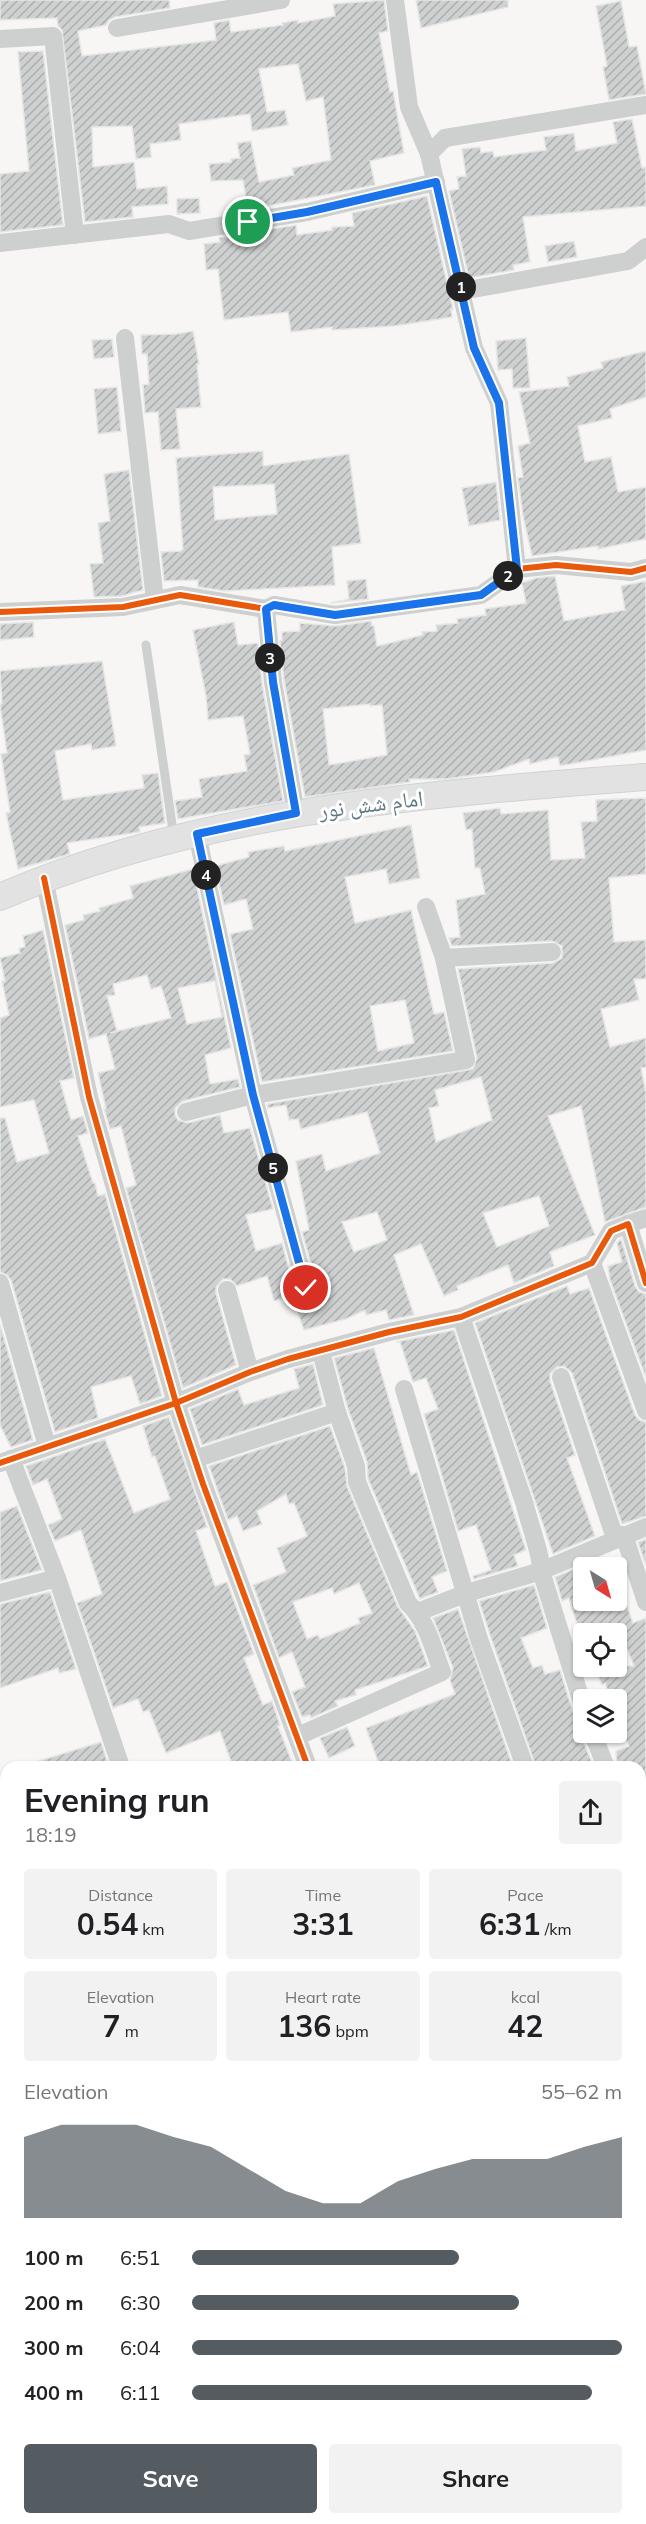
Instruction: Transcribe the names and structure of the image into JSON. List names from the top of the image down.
{
  "streets": {
    "street": ["امام شش نور"]
  },
  "north": "bottom right",
  "page": {
    "pins": [
      "1",
      "2",
      "3",
      "4",
      "5"
    ],
    "heading": ["Evening run", "18:19"],
    "stats": [
      ["Distance", "0.54 km"],
      ["Time", "3:31"],
      ["Pace", "6:31 /km"],
      ["Elevation", "7 m"],
      ["Heart rate", "136 bpm"],
      ["kcal", "42"]
    ],
    "chart": ["Elevation", "55–62 m"],
    "list": [
      {
        "name": "100 m",
        "note": "6:51"
      },
      {
        "name": "200 m",
        "note": "6:30"
      },
      {
        "name": "300 m",
        "note": "6:04"
      },
      {
        "name": "400 m",
        "note": "6:11"
      }
    ],
    "buttons": ["Save", "Share"]
  }
}
